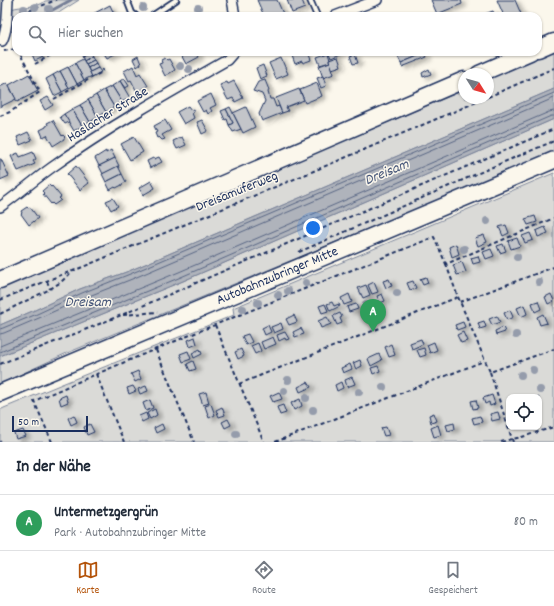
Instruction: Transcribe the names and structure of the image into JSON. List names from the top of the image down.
{
  "streets": {
    "highway": ["Autobahnzubringer Mitte"],
    "street": ["Haslacher Straße"],
    "path": ["Dreisamuferweg"]
  },
  "water": ["Dreisam"],
  "scale_bar": "50 m",
  "north": "bottom right",
  "page": {
    "search": "Hier suchen",
    "pins": "A",
    "scale": "50 m",
    "heading": "In der Nähe",
    "list": [
      {
        "mark": "A",
        "name": "Untermetzgergrün",
        "note": "Park · Autobahnzubringer Mitte",
        "value": "80 m"
      }
    ],
    "nav": ["Karte", "Route", "Gespeichert"]
  }
}
